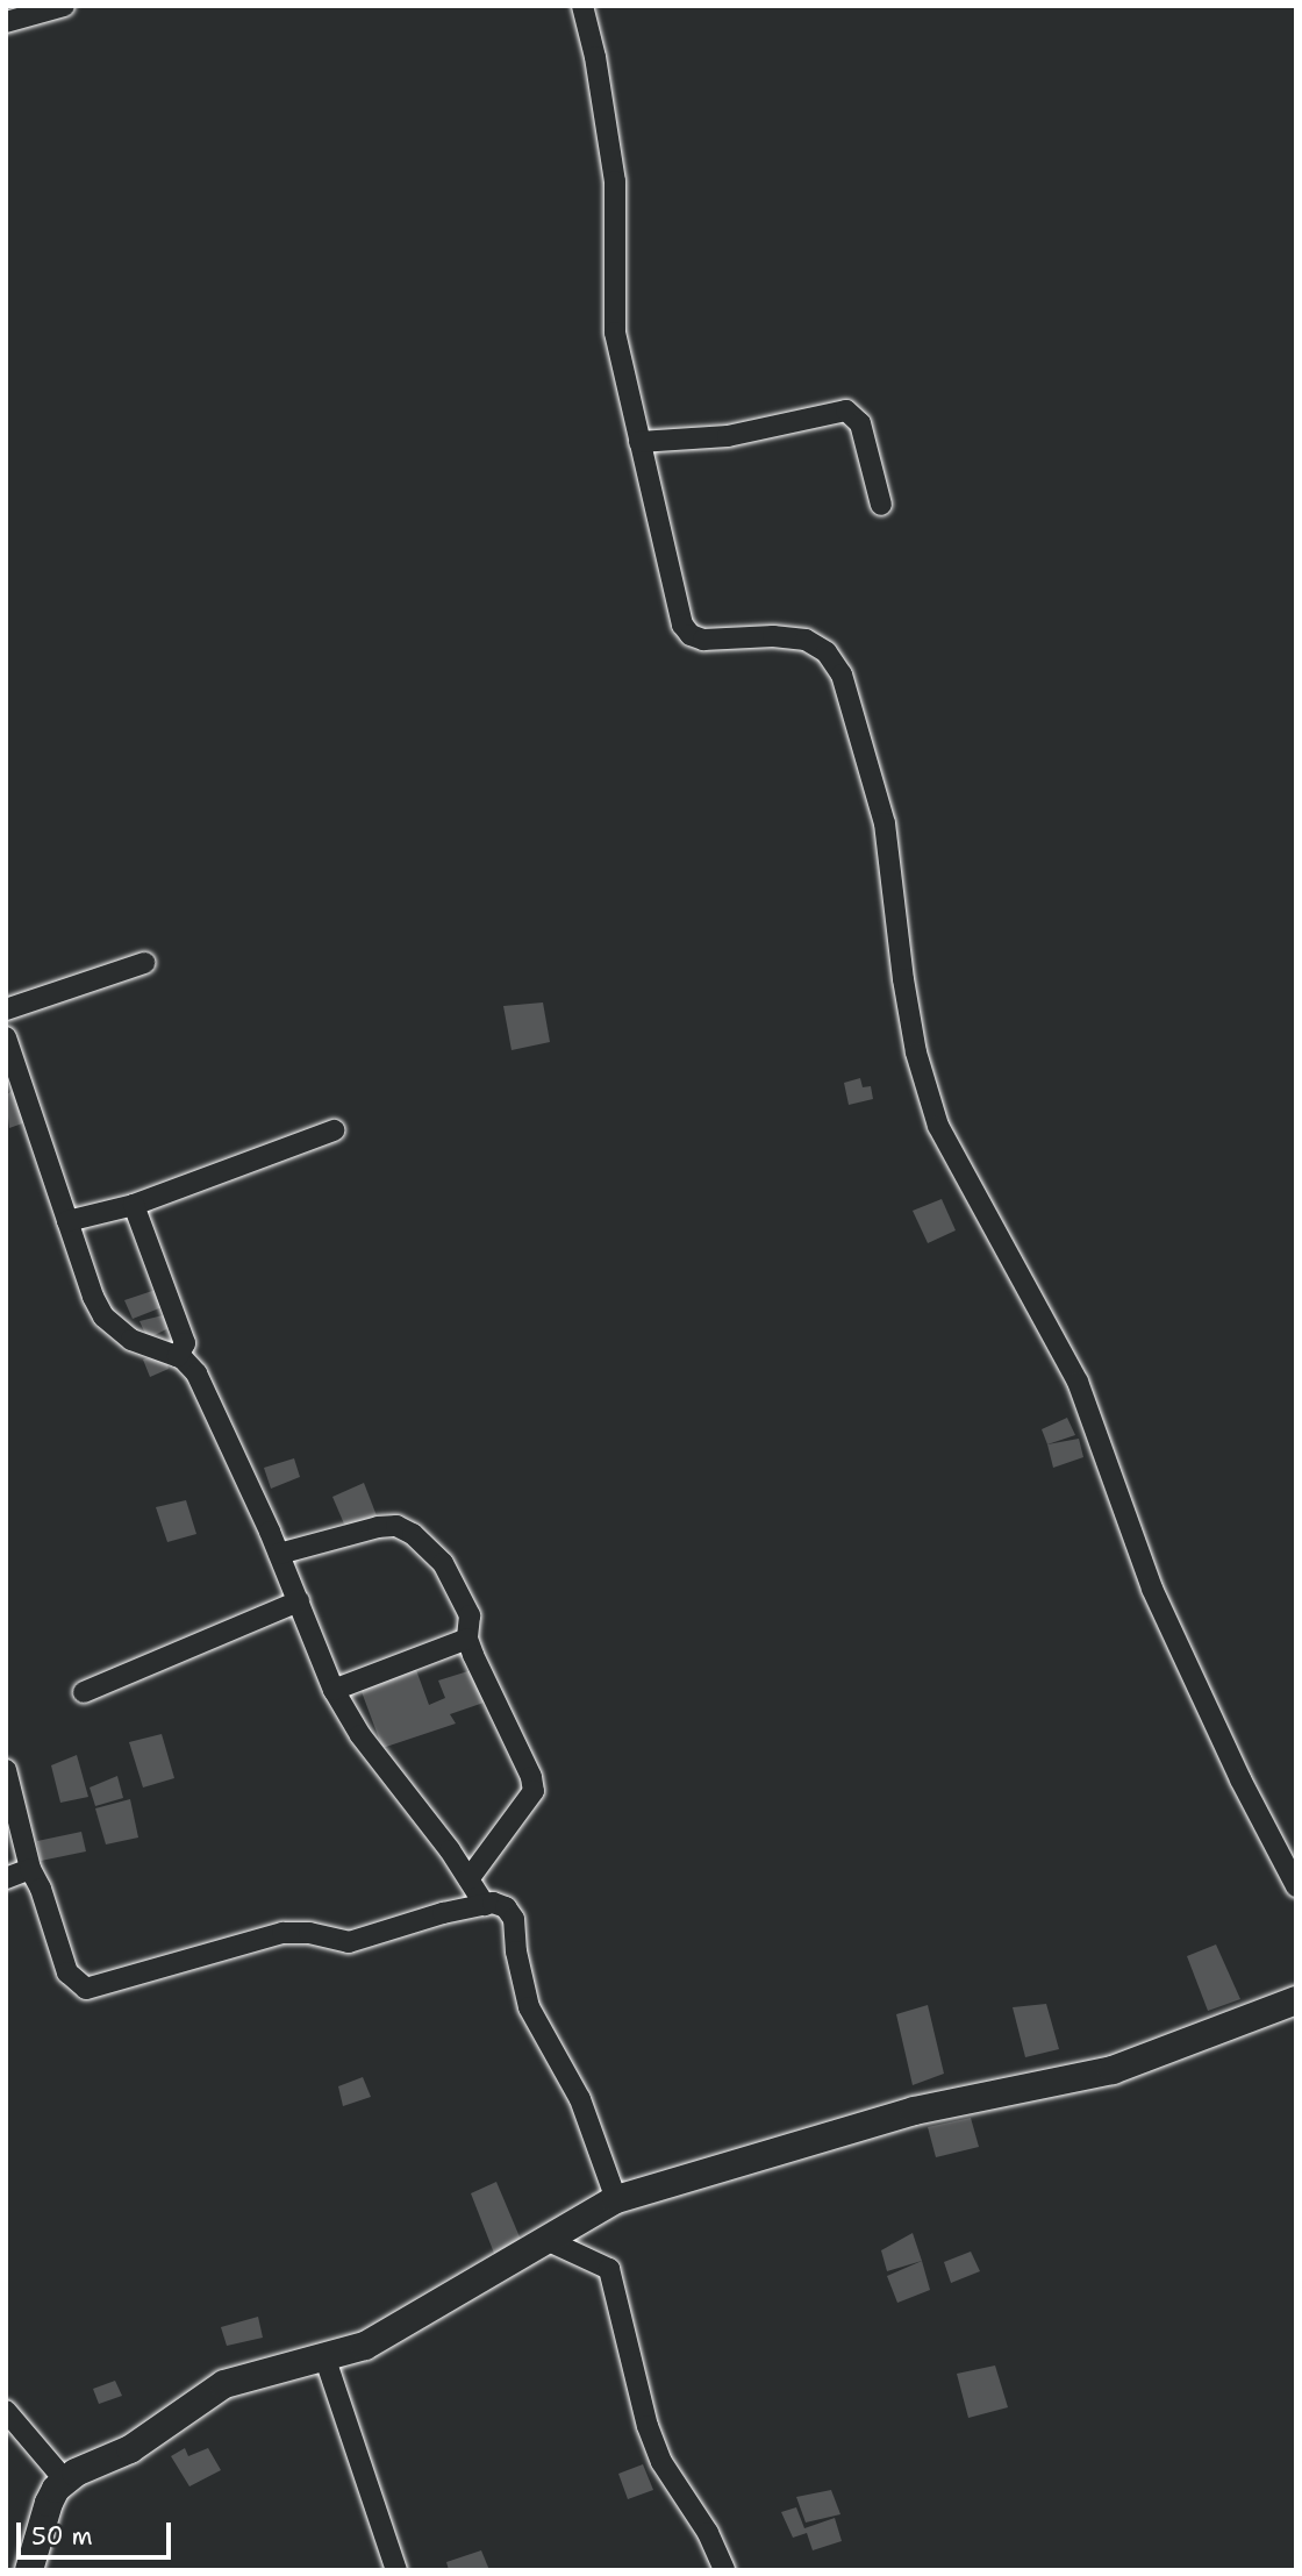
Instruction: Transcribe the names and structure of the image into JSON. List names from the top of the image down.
{
  "scale_bar": "50 m"
}
